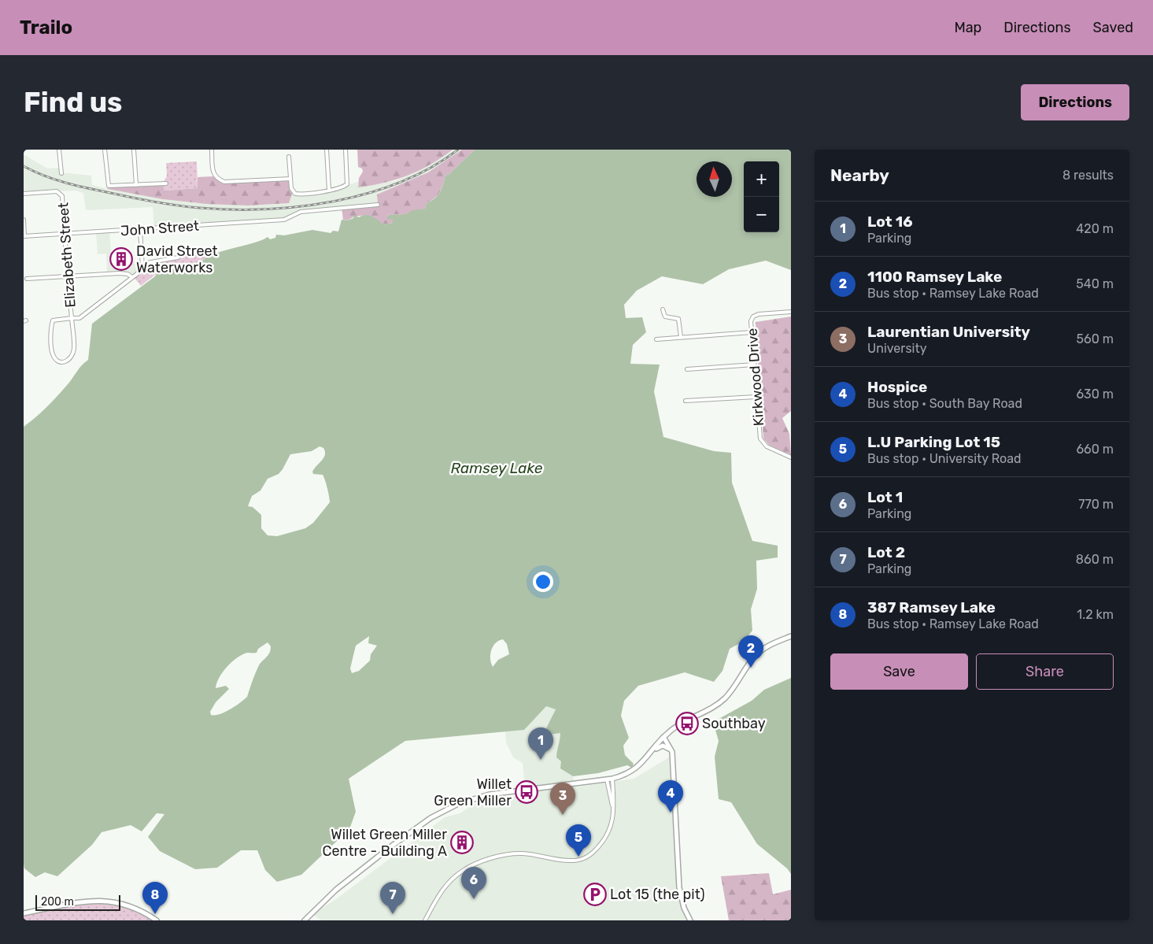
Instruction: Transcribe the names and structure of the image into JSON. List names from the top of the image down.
{
  "streets": {
    "street": ["John Street", "Elizabeth Street", "Kirkwood Drive"]
  },
  "crossings": [
    ["John Street", "Elizabeth Street"]
  ],
  "water": ["Ramsey Lake"],
  "places": {
    "building": ["David Street Waterworks", "Willet Green Miller Centre - Building A"],
    "bus stop": ["Southbay", "Willet Green Miller"],
    "parking": ["Lot 15 (the pit)"]
  },
  "scale_bar": "200 m",
  "north": "top",
  "page": {
    "header": "Trailo",
    "nav": ["Map", "Directions", "Saved"],
    "buttons": [
      "Directions",
      ["Save", "Share"]
    ],
    "title": "Find us",
    "heading": ["Nearby", "8 results"],
    "map_buttons": ["+", "−"],
    "list": [
      {
        "mark": "1",
        "name": "Lot 16",
        "note": "Parking",
        "value": "420 m"
      },
      {
        "mark": "2",
        "name": "1100 Ramsey Lake",
        "note": "Bus stop · Ramsey Lake Road",
        "value": "540 m"
      },
      {
        "mark": "3",
        "name": "Laurentian University",
        "note": "University",
        "value": "560 m"
      },
      {
        "mark": "4",
        "name": "Hospice",
        "note": "Bus stop · South Bay Road",
        "value": "630 m"
      },
      {
        "mark": "5",
        "name": "L.U Parking Lot 15",
        "note": "Bus stop · University Road",
        "value": "660 m"
      },
      {
        "mark": "6",
        "name": "Lot 1",
        "note": "Parking",
        "value": "770 m"
      },
      {
        "mark": "7",
        "name": "Lot 2",
        "note": "Parking",
        "value": "860 m"
      },
      {
        "mark": "8",
        "name": "387 Ramsey Lake",
        "note": "Bus stop · Ramsey Lake Road",
        "value": "1.2 km"
      }
    ],
    "pins": [
      "2",
      "1",
      "4",
      "3",
      "5",
      "6",
      "7",
      "8"
    ],
    "scale": "200 m"
  }
}
